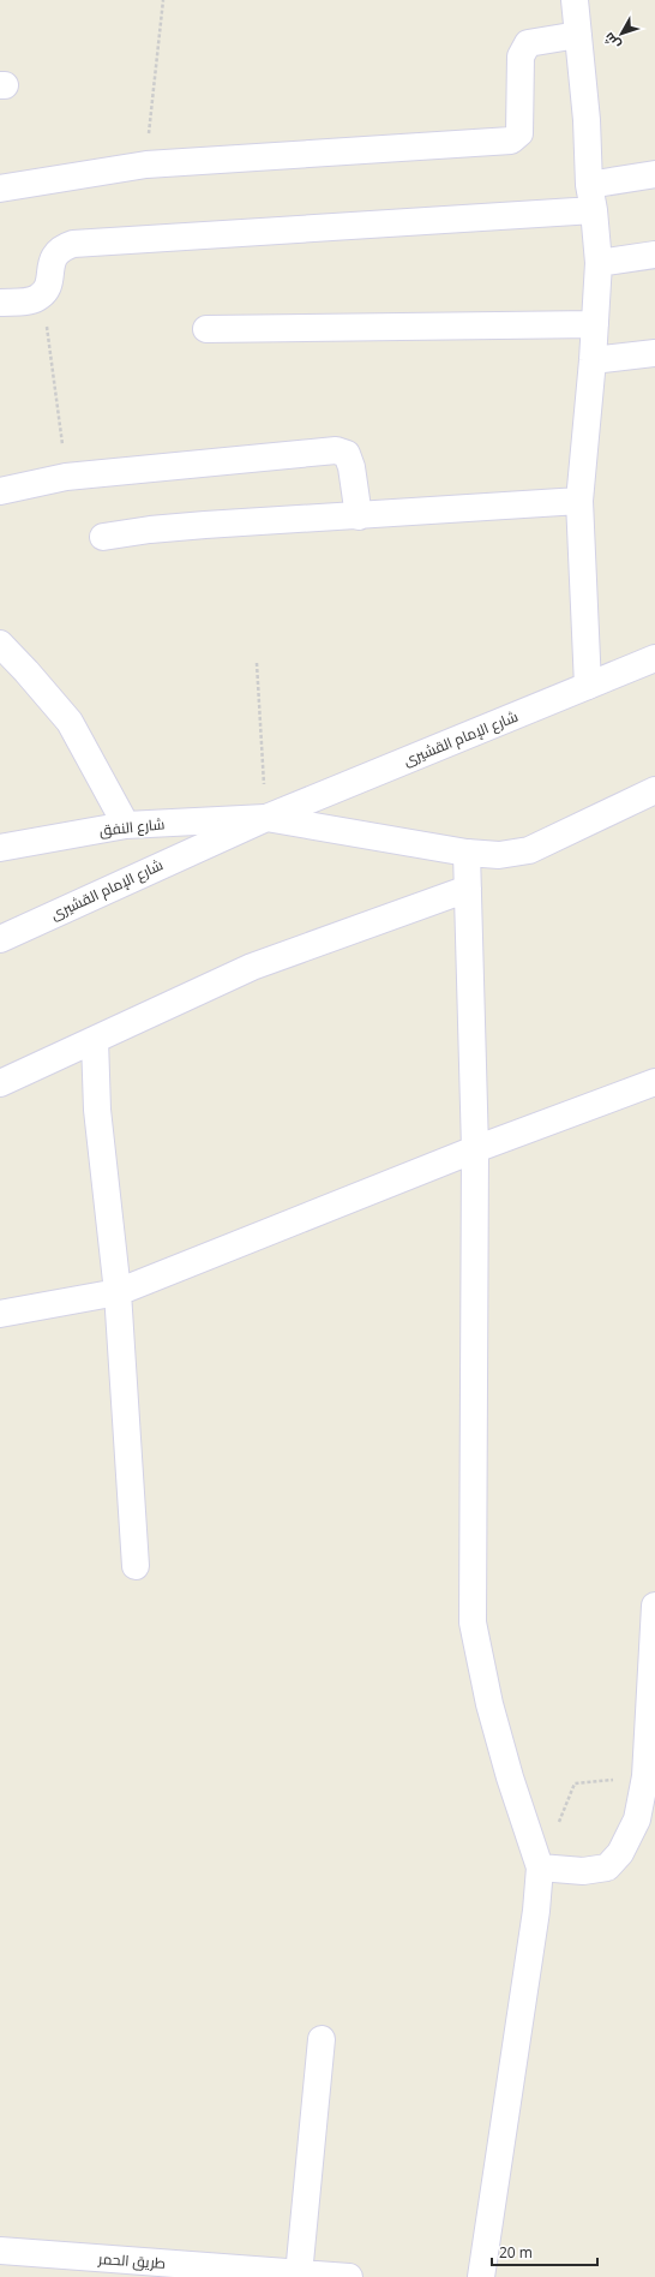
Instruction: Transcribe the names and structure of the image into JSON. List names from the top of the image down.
{
  "streets": {
    "street": ["شارع الإمام القشيرى", "شارع النفق", "طريق الحمر"]
  },
  "crossings": [
    ["شارع الإمام القشيرى", "شارع النفق"]
  ],
  "scale_bar": "20 m",
  "north": "bottom left"
}
